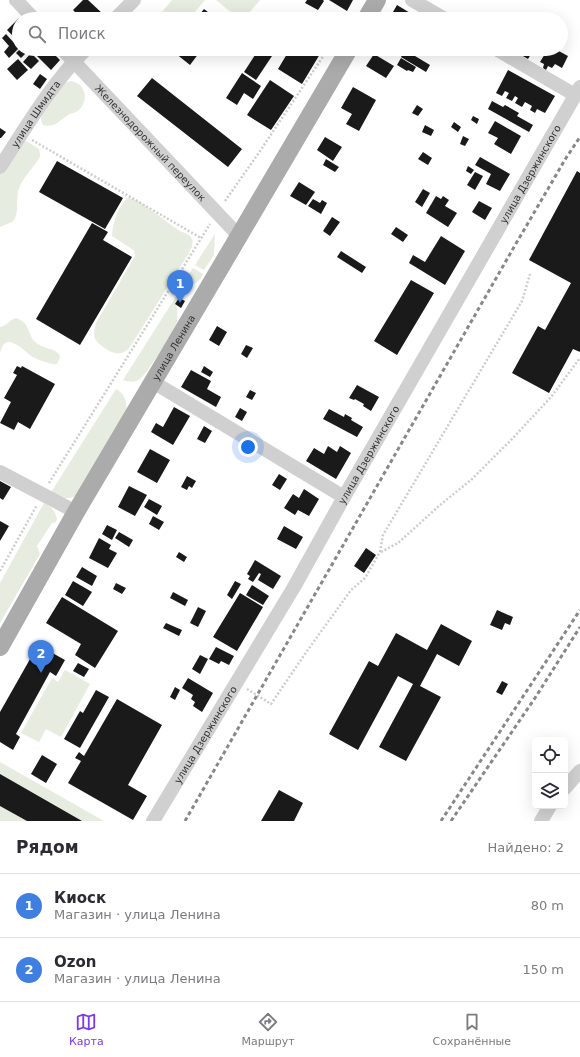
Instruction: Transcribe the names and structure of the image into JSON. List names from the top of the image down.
{
  "streets": {
    "main road": ["улица Ленина"],
    "street": ["улица Шмидта", "Железнодорожный переулок", "улица Дзержинского"]
  },
  "crossings": [
    ["улица Шмидта", "Железнодорожный переулок"],
    ["Железнодорожный переулок", "улица Ленина"]
  ],
  "page": {
    "search": "Поиск",
    "pins": ["1", "2"],
    "heading": ["Рядом", "Найдено: 2"],
    "list": [
      {
        "mark": "1",
        "name": "Киоск",
        "note": "Магазин · улица Ленина",
        "value": "80 m"
      },
      {
        "mark": "2",
        "name": "Ozon",
        "note": "Магазин · улица Ленина",
        "value": "150 m"
      }
    ],
    "nav": ["Карта", "Маршрут", "Сохранённые"]
  }
}
